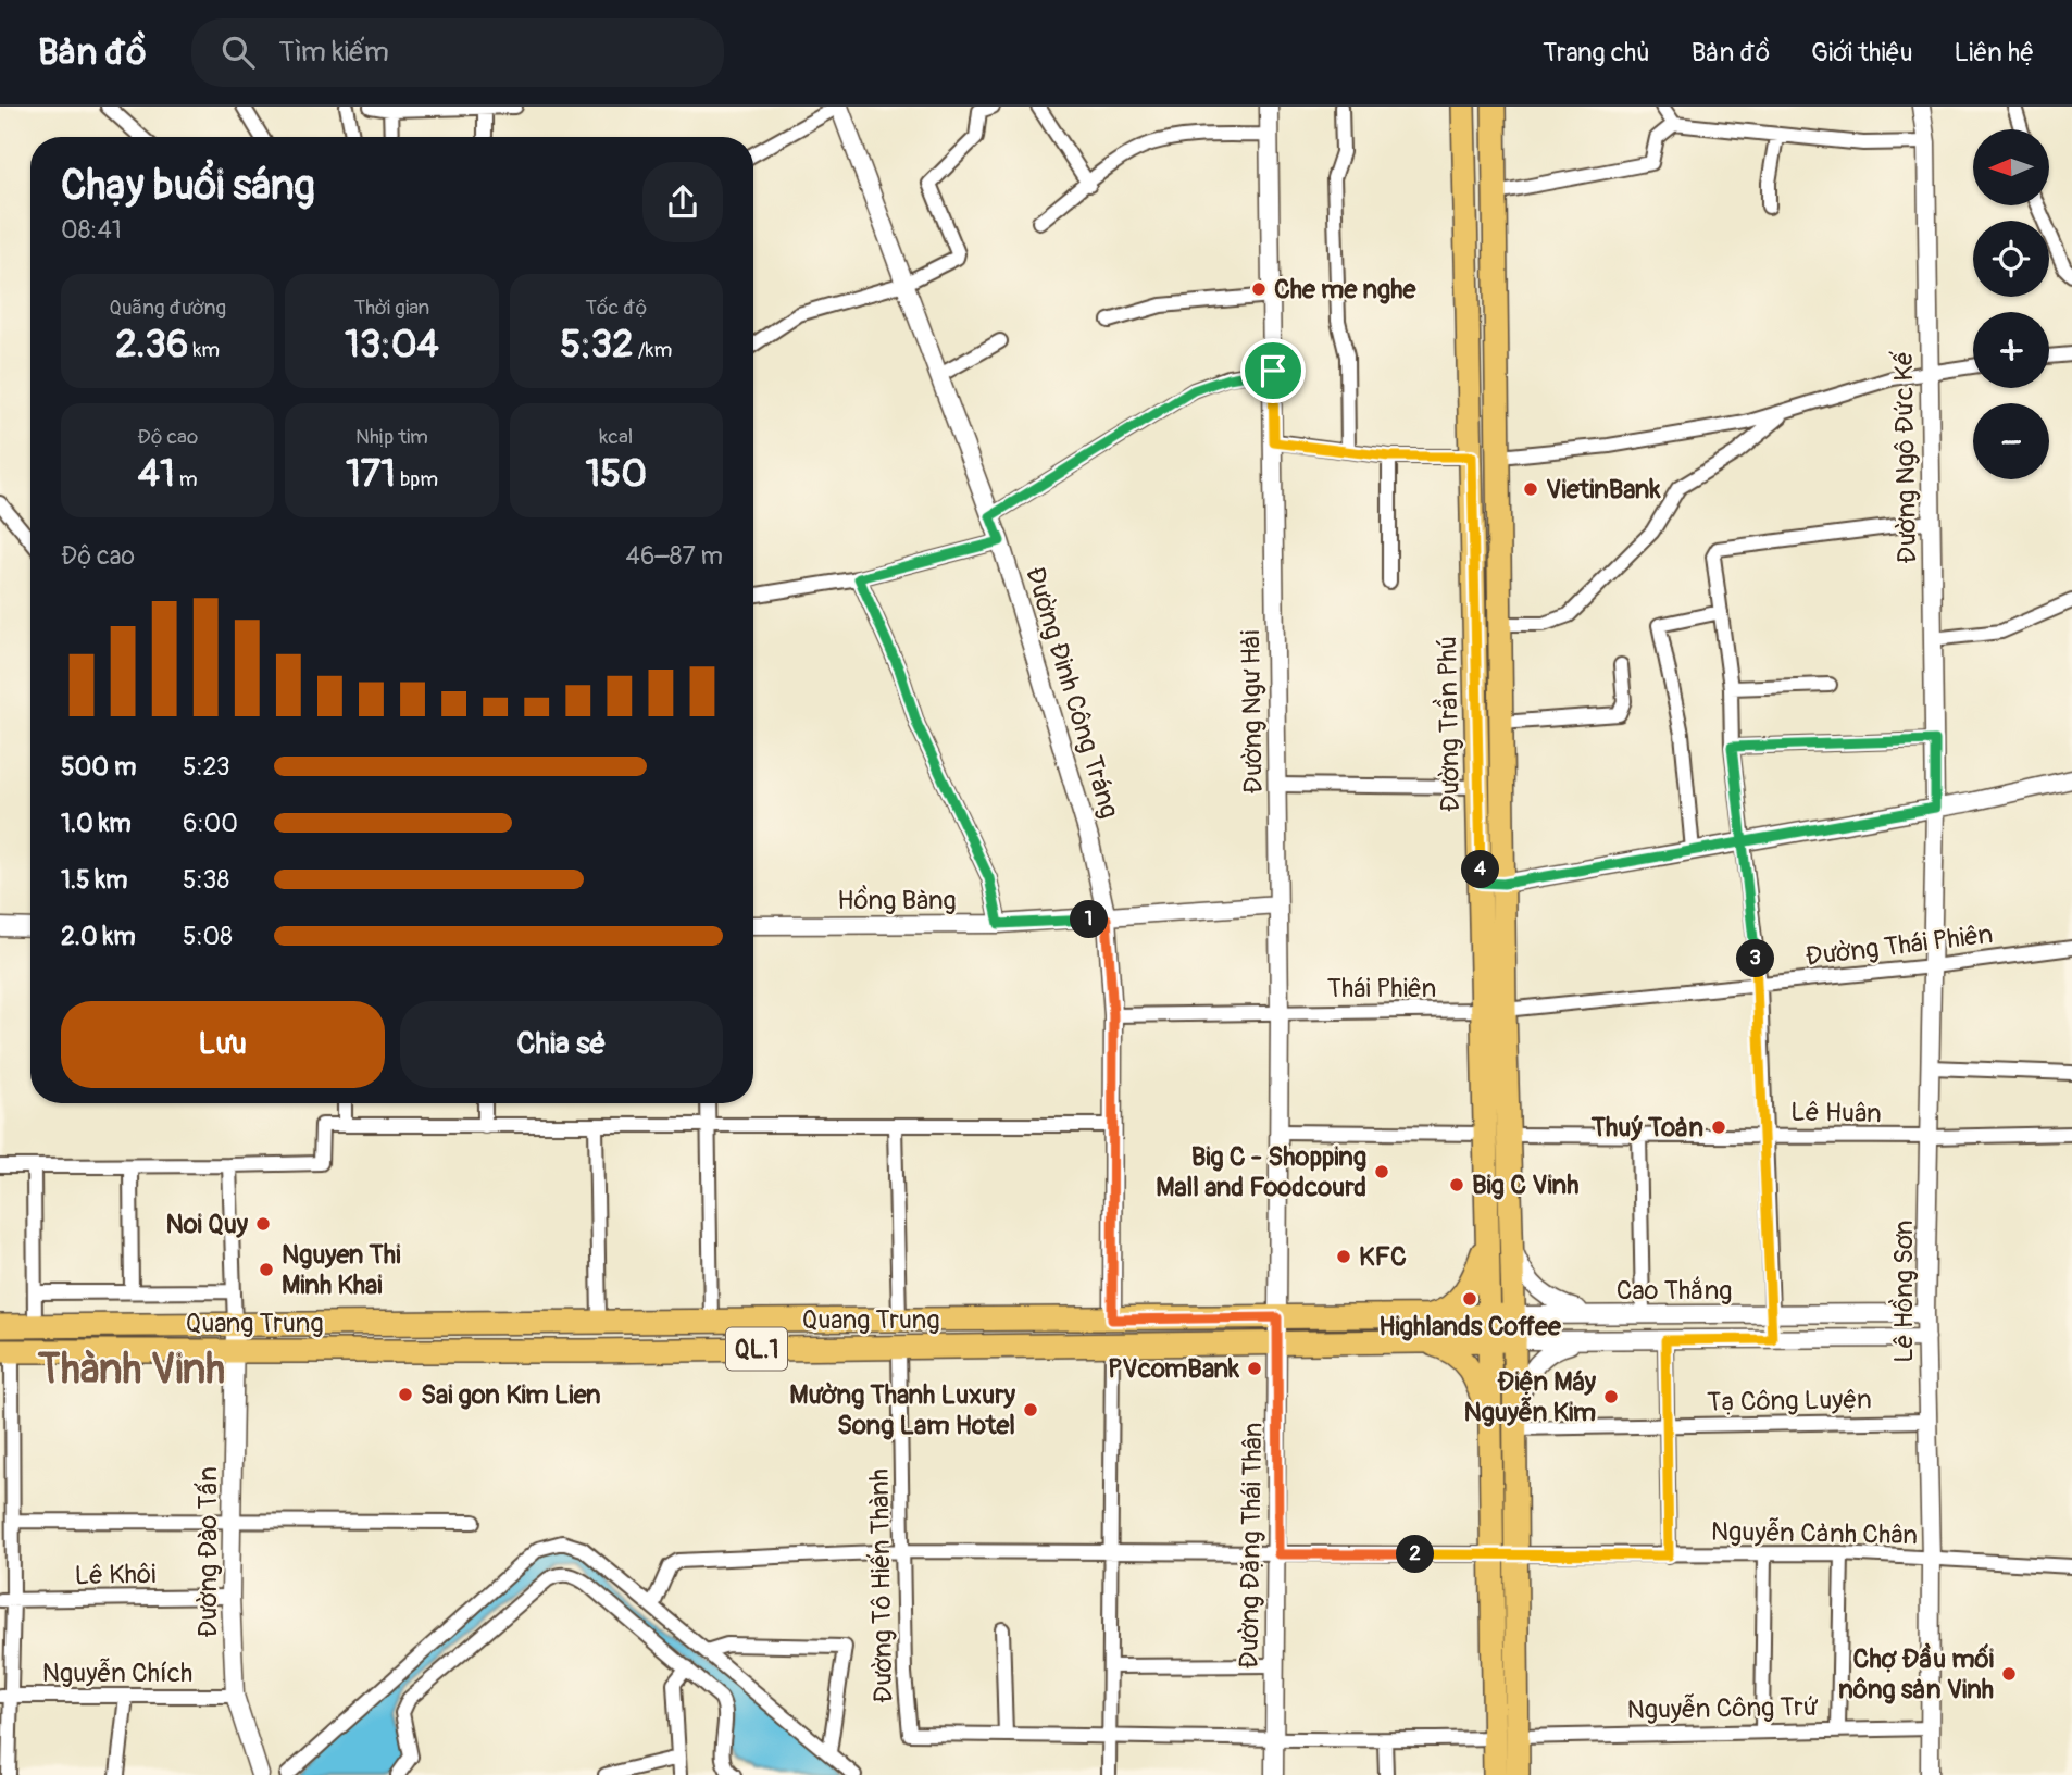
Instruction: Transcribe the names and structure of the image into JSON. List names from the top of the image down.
{
  "streets": {
    "main road": ["Đường Trần Phú", "Quang Trung", "QL.1"],
    "street": [
      "Đường Ngô Đức Kế",
      "Đường Đinh Công Tráng",
      "Đường Ngư Hải",
      "Hồng Bàng",
      "Đường Thái Phiên",
      "Thái Phiên",
      "Lê Huân",
      "Cao Thắng",
      "Lê Hồng Sơn",
      "Tạ Công Luyện",
      "Nguyễn Cảnh Chân",
      "Đường Đặng Thái Thân",
      "Đường Đào Tấn",
      "Lê Khôi",
      "Đường Tô Hiến Thành",
      "Nguyễn Chích",
      "Nguyễn Công Trứ"
    ]
  },
  "crossings": [
    ["Đường Ngô Đức Kế", "Lê Hồng Sơn"],
    ["Đường Đinh Công Tráng", "Hồng Bàng"],
    ["Đường Đinh Công Tráng", "Thái Phiên"],
    ["Đường Đinh Công Tráng", "Quang Trung"],
    ["Đường Ngư Hải", "Hồng Bàng"],
    ["Đường Ngư Hải", "Thái Phiên"],
    ["Đường Ngư Hải", "Lê Huân"],
    ["Đường Ngư Hải", "Quang Trung"],
    ["Đường Ngư Hải", "Đường Đặng Thái Thân"],
    ["Đường Trần Phú", "Đường Thái Phiên"],
    ["Đường Trần Phú", "Thái Phiên"],
    ["Đường Trần Phú", "Lê Huân"],
    ["Đường Trần Phú", "Cao Thắng"],
    ["Đường Trần Phú", "Quang Trung"],
    ["Đường Trần Phú", "Tạ Công Luyện"],
    ["Đường Thái Phiên", "Thái Phiên"],
    ["Đường Thái Phiên", "Lê Hồng Sơn"],
    ["Lê Huân", "Lê Hồng Sơn"],
    ["Cao Thắng", "Lê Hồng Sơn"],
    ["Cao Thắng", "Quang Trung"],
    ["Lê Hồng Sơn", "Tạ Công Luyện"],
    ["Lê Hồng Sơn", "Nguyễn Cảnh Chân"],
    ["Lê Hồng Sơn", "Nguyễn Công Trứ"],
    ["Quang Trung", "Đường Đặng Thái Thân"],
    ["Quang Trung", "Đường Đào Tấn"],
    ["Quang Trung", "Đường Tô Hiến Thành"],
    ["Nguyễn Cảnh Chân", "Đường Đặng Thái Thân"],
    ["Nguyễn Cảnh Chân", "Đường Tô Hiến Thành"],
    ["Đường Đặng Thái Thân", "Đường Tô Hiến Thành"],
    ["Đường Đặng Thái Thân", "Nguyễn Công Trứ"],
    ["Đường Đào Tấn", "Lê Khôi"],
    ["Đường Đào Tấn", "Nguyễn Chích"],
    ["Đường Tô Hiến Thành", "Nguyễn Công Trứ"]
  ],
  "districts": ["Thành Vinh"],
  "places": [
    "Che me nghe",
    "VietinBank",
    "Thuý Toản",
    "Big C - Shopping Mall and Foodcourd",
    "Big C Vinh",
    "Noi Quy",
    "KFC",
    "Nguyen Thi Minh Khai",
    "Highlands Coffee",
    "PVcomBank",
    "Sai gon Kim Lien",
    "Điện Máy Nguyễn Kim",
    "Mường Thanh Luxury Song Lam Hotel",
    "Chợ Đầu mối nông sản Vinh"
  ],
  "north": "left",
  "page": {
    "header": "Bản đồ",
    "search": "Tìm kiếm",
    "nav": [
      "Trang chủ",
      "Bản đồ",
      "Giới thiệu",
      "Liên hệ"
    ],
    "map_buttons": ["+", "−"],
    "heading": ["Chạy buổi sáng", "08:41"],
    "stats": [
      ["Quãng đường", "2.36 km"],
      ["Thời gian", "13:04"],
      ["Tốc độ", "5:32 /km"],
      ["Độ cao", "41 m"],
      ["Nhịp tim", "171 bpm"],
      ["kcal", "150"]
    ],
    "chart": ["Độ cao", "46–87 m"],
    "list": [
      {
        "name": "500 m",
        "note": "5:23"
      },
      {
        "name": "1.0 km",
        "note": "6:00"
      },
      {
        "name": "1.5 km",
        "note": "5:38"
      },
      {
        "name": "2.0 km",
        "note": "5:08"
      }
    ],
    "pins": [
      "4",
      "1",
      "3",
      "2"
    ],
    "buttons": ["Lưu", "Chia sẻ"]
  }
}
